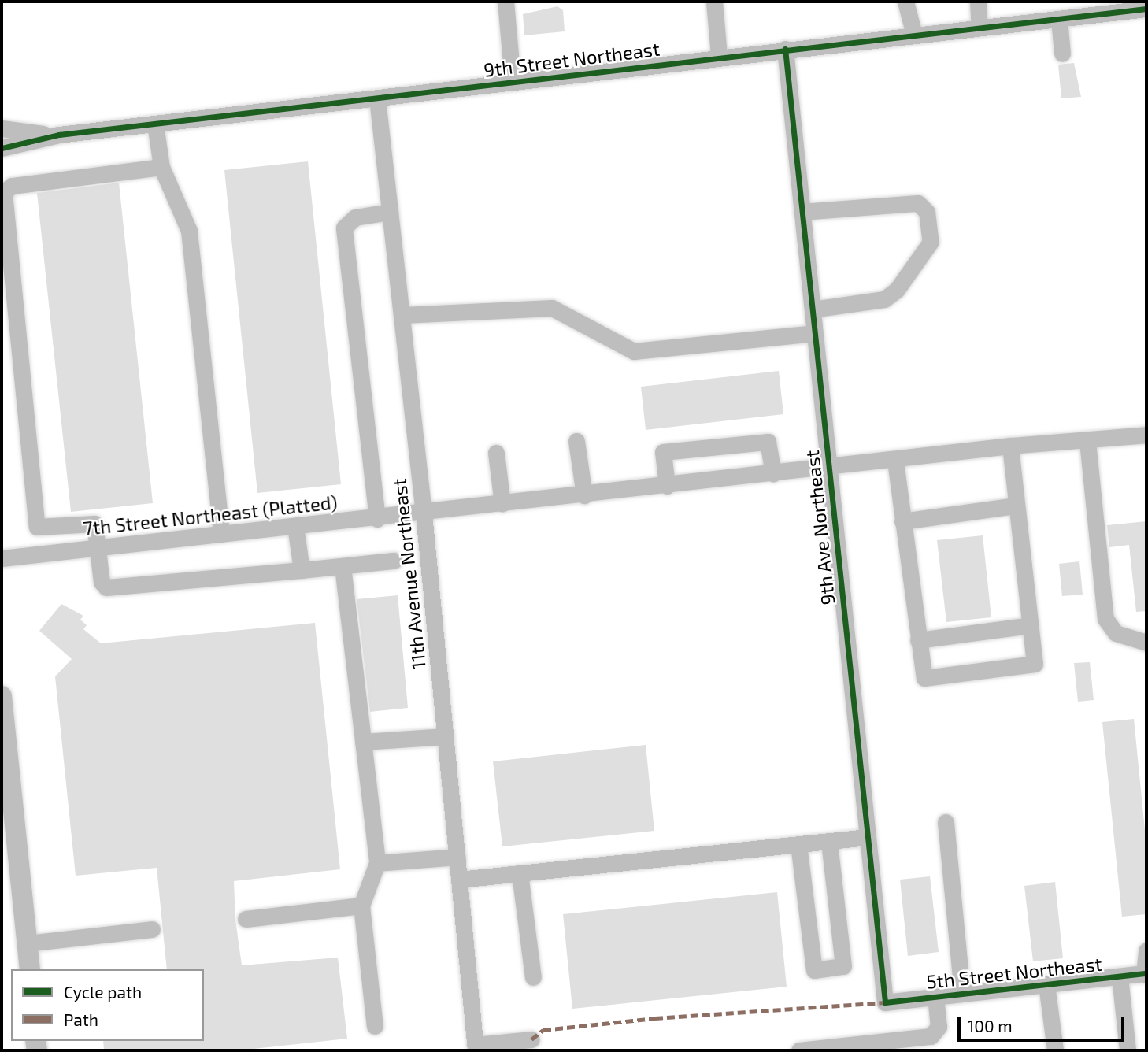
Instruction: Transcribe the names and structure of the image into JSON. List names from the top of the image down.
{
  "streets": {
    "street": [
      "9th Street Northeast",
      "7th Street Northeast (Platted)",
      "9th Ave Northeast",
      "11th Avenue Northeast",
      "5th Street Northeast"
    ]
  },
  "crossings": [
    ["9th Street Northeast", "9th Ave Northeast"],
    ["9th Street Northeast", "11th Avenue Northeast"],
    ["7th Street Northeast (Platted)", "9th Ave Northeast"],
    ["7th Street Northeast (Platted)", "11th Avenue Northeast"],
    ["9th Ave Northeast", "5th Street Northeast"]
  ],
  "legend": ["Cycle path", "Path"],
  "scale_bar": "100 m"
}
